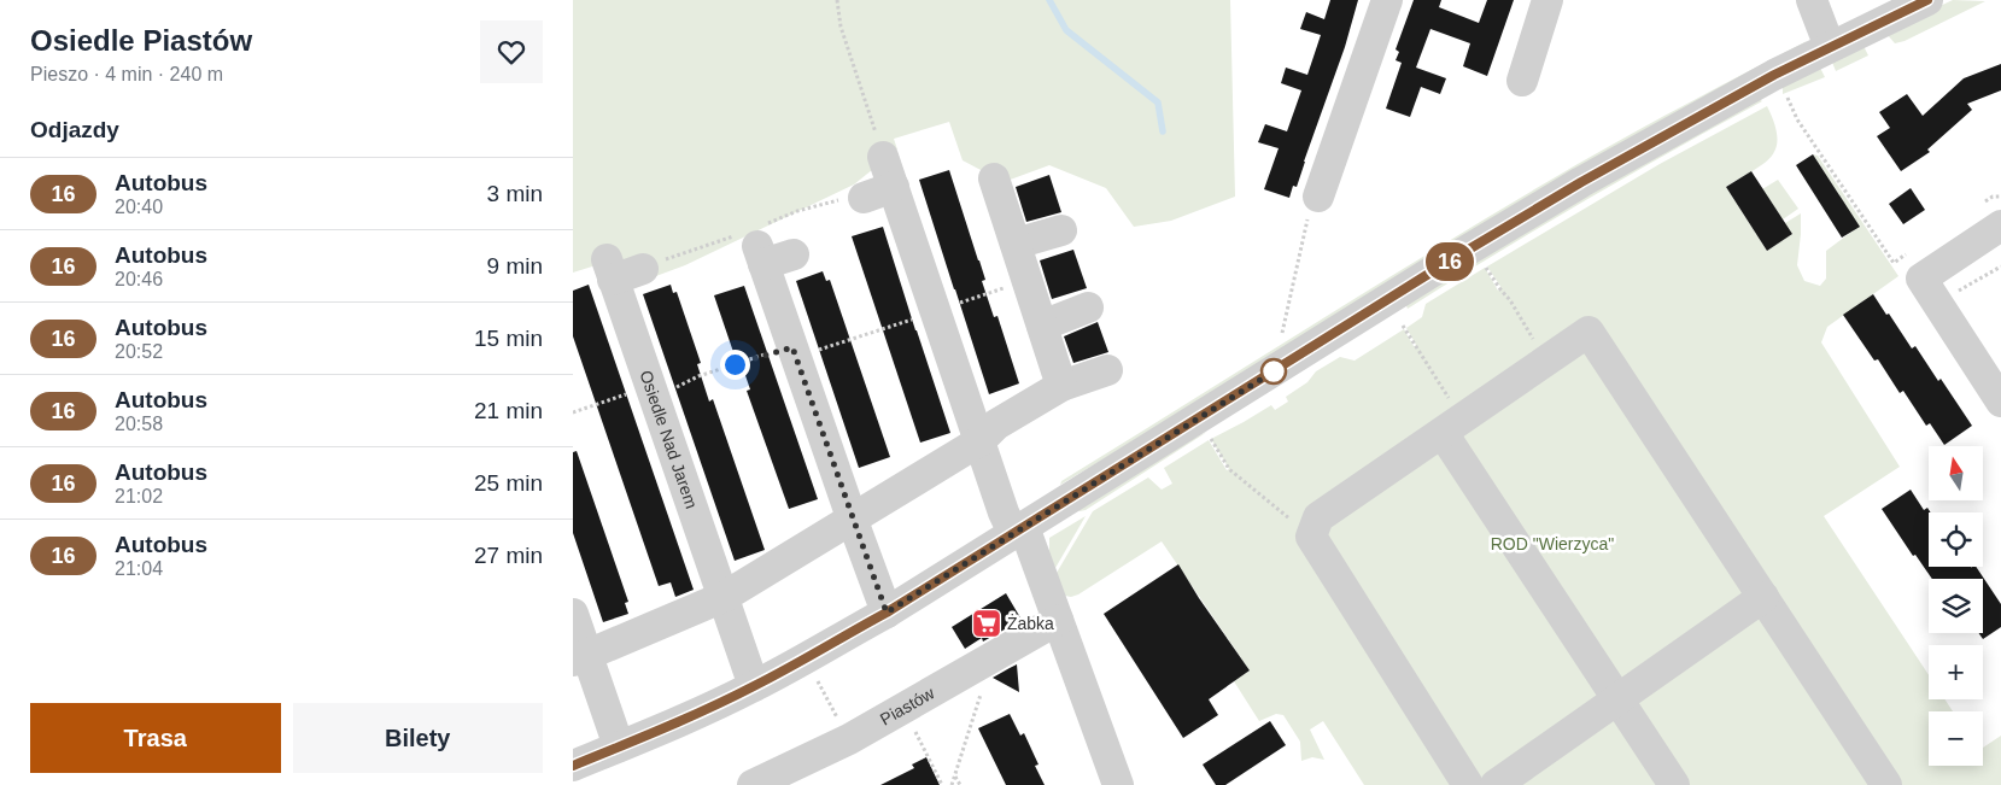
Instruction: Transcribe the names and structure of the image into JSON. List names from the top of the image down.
{
  "streets": {
    "street": ["Osiedle Nad Jarem", "Piastów"]
  },
  "parks": ["ROD \"Wierzyca\""],
  "places": {
    "supermarket": ["Żabka"]
  },
  "lines": ["bus line 16"],
  "north": "top",
  "page": {
    "heading": [
      ["Osiedle Piastów", "Pieszo · 4 min · 240 m"],
      "Odjazdy"
    ],
    "on_map": "16",
    "list": [
      {
        "mark": "16",
        "name": "Autobus",
        "note": "20:40",
        "value": "3 min"
      },
      {
        "mark": "16",
        "name": "Autobus",
        "note": "20:46",
        "value": "9 min"
      },
      {
        "mark": "16",
        "name": "Autobus",
        "note": "20:52",
        "value": "15 min"
      },
      {
        "mark": "16",
        "name": "Autobus",
        "note": "20:58",
        "value": "21 min"
      },
      {
        "mark": "16",
        "name": "Autobus",
        "note": "21:02",
        "value": "25 min"
      },
      {
        "mark": "16",
        "name": "Autobus",
        "note": "21:04",
        "value": "27 min"
      }
    ],
    "map_buttons": ["+", "−"],
    "buttons": ["Trasa", "Bilety"]
  }
}
